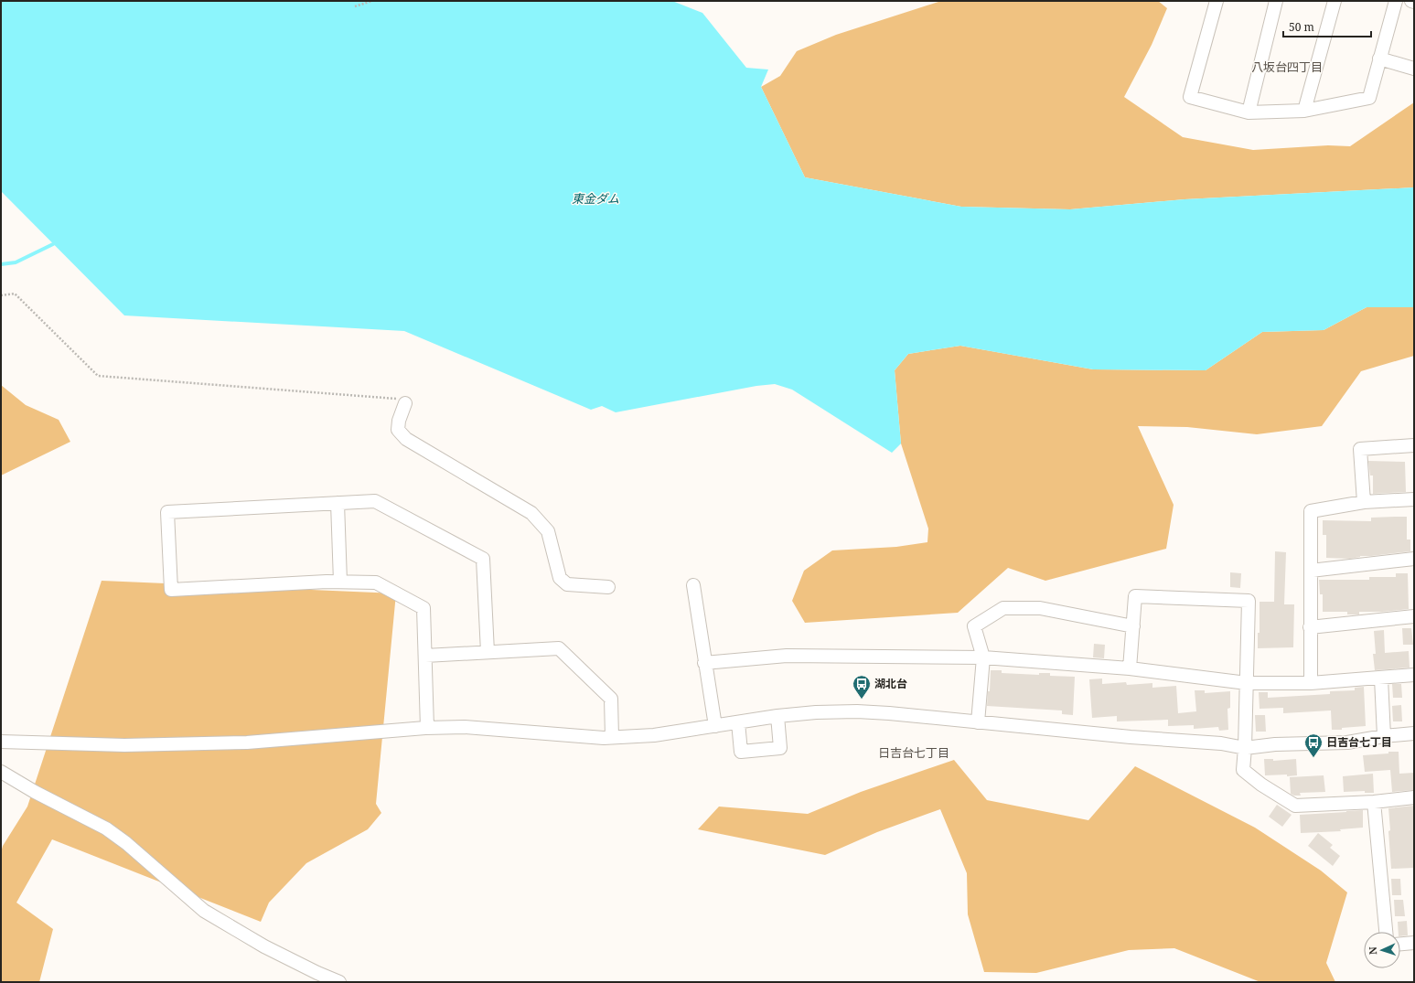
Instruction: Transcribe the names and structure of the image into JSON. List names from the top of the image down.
{
  "districts": ["八坂台四丁目", "日吉台七丁目"],
  "water": ["東金ダム"],
  "places": {
    "bus stop": ["湖北台", "日吉台七丁目"]
  },
  "scale_bar": "50 m",
  "north": "left"
}
